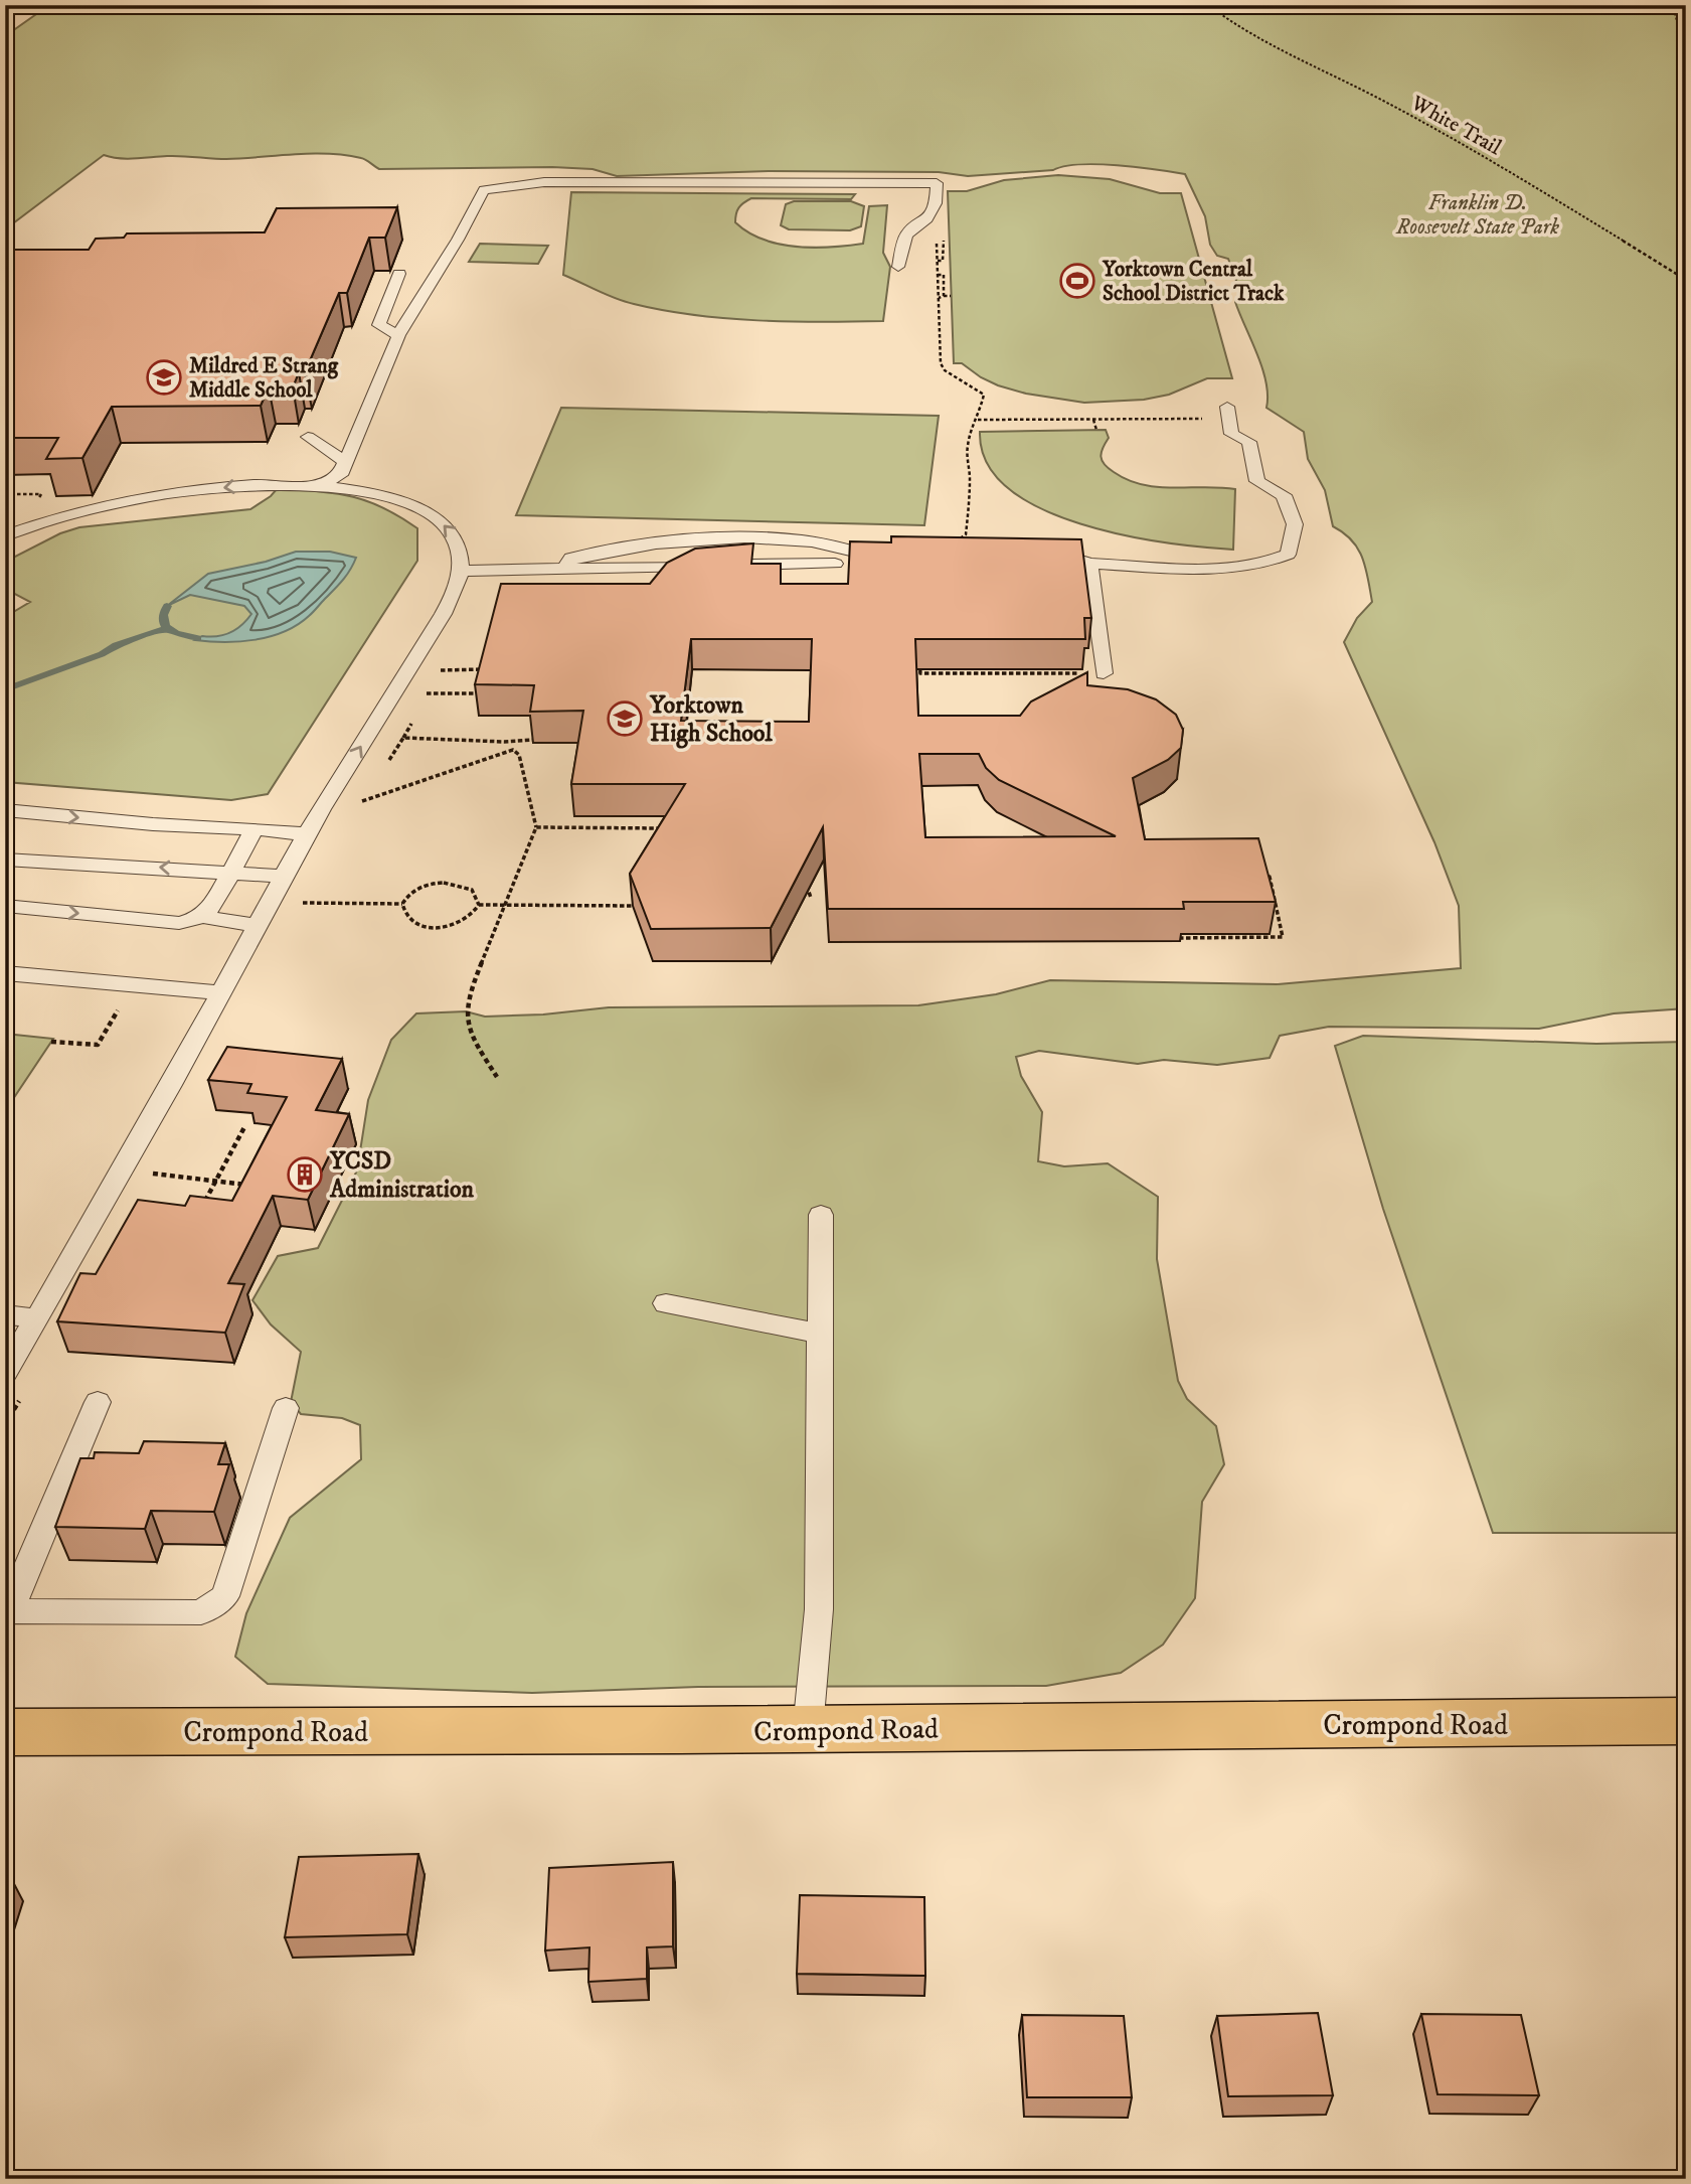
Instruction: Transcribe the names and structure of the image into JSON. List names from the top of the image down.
{
  "streets": {
    "highway": ["Crompond Road"],
    "path": ["White Trail"]
  },
  "parks": ["Franklin D. Roosevelt State Park"],
  "places": {
    "sports": ["Yorktown Central School District Track"],
    "school or university": ["Mildred E Strang Middle School", "Yorktown High School"],
    "building": ["YCSD Administration"]
  }
}
